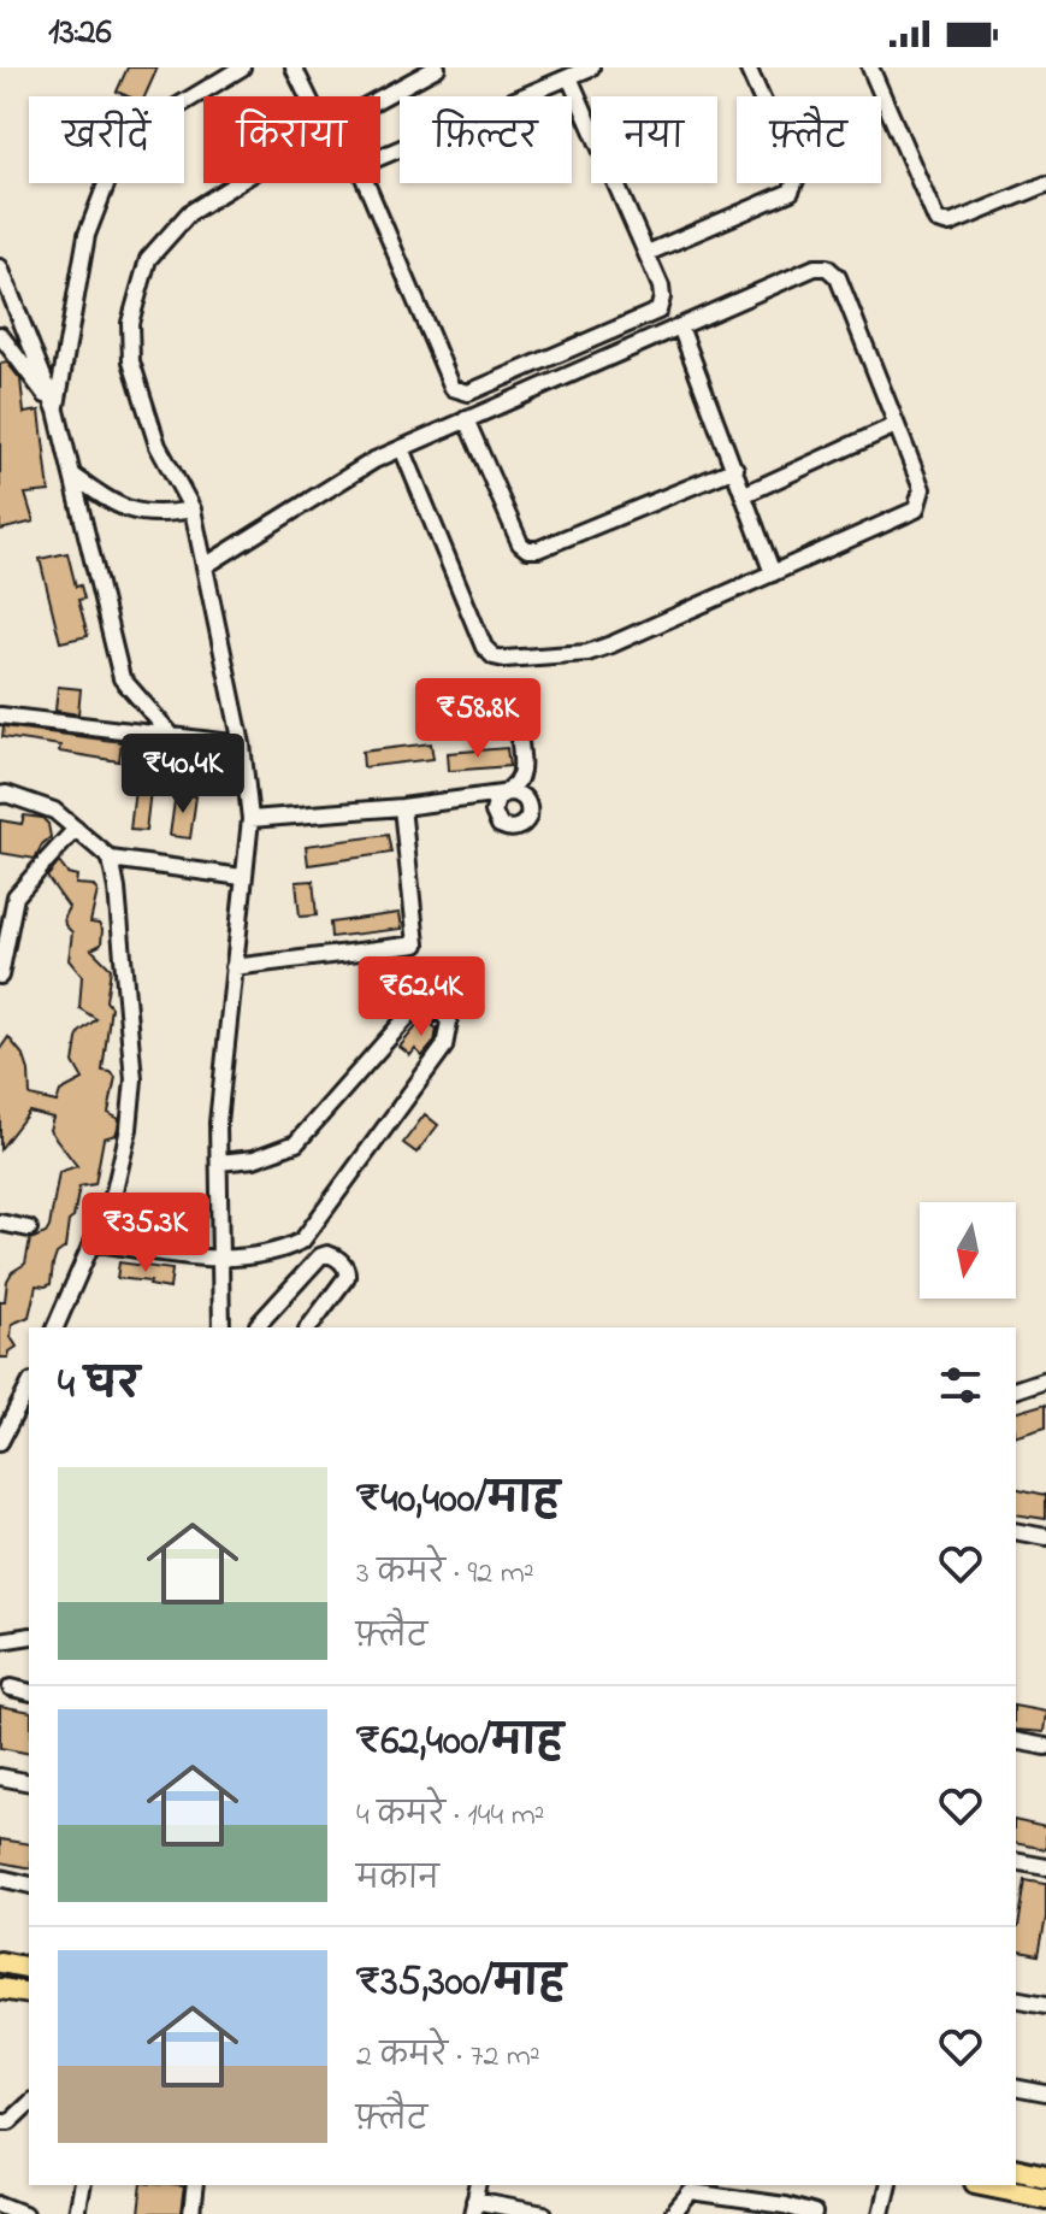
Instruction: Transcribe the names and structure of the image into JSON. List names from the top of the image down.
{
  "north": "bottom",
  "page": {
    "status": "13:26",
    "chip": [
      "खरीदें",
      "किराया",
      "फ़िल्टर",
      "नया",
      "फ़्लैट"
    ],
    "price": [
      "₹58.8K",
      "₹40.4K",
      "₹62.4K",
      "₹35.3K"
    ],
    "heading": "4 घर",
    "list": [
      {
        "name": "₹40,400/माह",
        "note": "3 कमरे · 92 m² · फ़्लैट"
      },
      {
        "name": "₹62,400/माह",
        "note": "4 कमरे · 144 m² · मकान"
      },
      {
        "name": "₹35,300/माह",
        "note": "2 कमरे · 72 m² · फ़्लैट"
      }
    ]
  }
}
